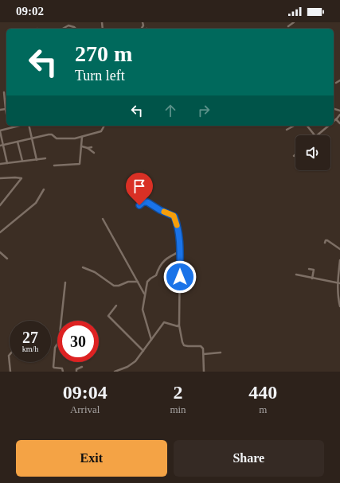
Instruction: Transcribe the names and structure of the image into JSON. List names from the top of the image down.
{
  "page": {
    "status": "09:02",
    "turn": ["270 m", "Turn left"],
    "speed": "27 km/h",
    "limit": "30",
    "eta": [
      "09:04",
      "Arrival",
      "2",
      "min",
      "440",
      "m"
    ],
    "buttons": ["Exit", "Share"]
  }
}
